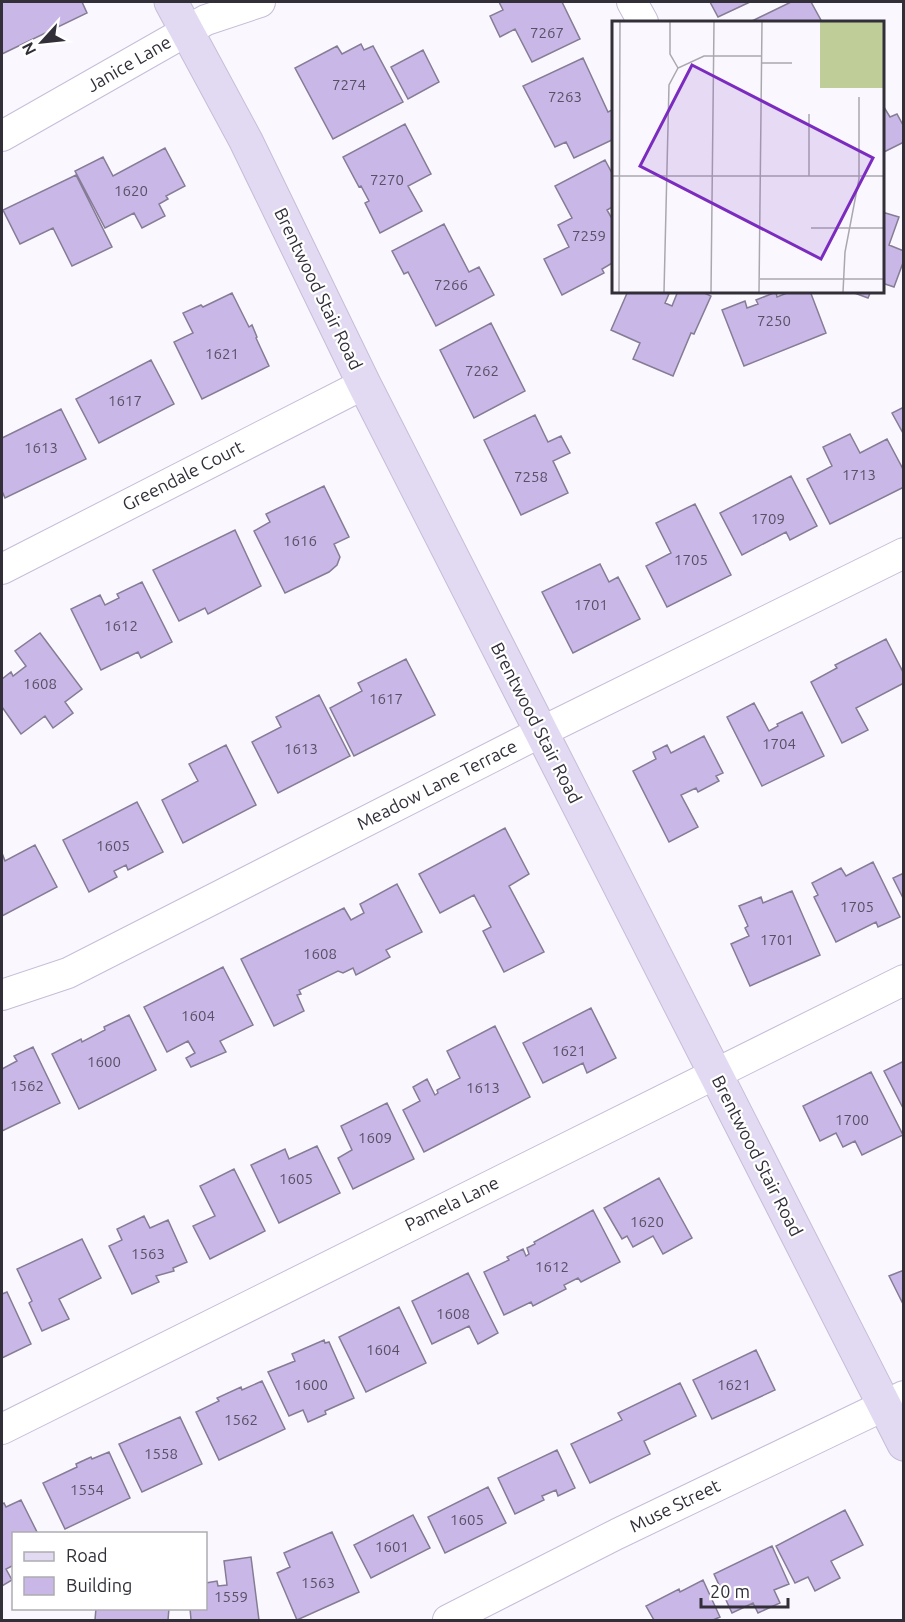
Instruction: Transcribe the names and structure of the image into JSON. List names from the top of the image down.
{
  "streets": {
    "main road": ["Brentwood Stair Road"],
    "street": [
      "Janice Lane",
      "Greendale Court",
      "Meadow Lane Terrace",
      "Pamela Lane",
      "Muse Street"
    ]
  },
  "crossings": [
    ["Janice Lane", "Brentwood Stair Road"],
    ["Brentwood Stair Road", "Greendale Court"],
    ["Brentwood Stair Road", "Meadow Lane Terrace"],
    ["Brentwood Stair Road", "Pamela Lane"],
    ["Brentwood Stair Road", "Muse Street"]
  ],
  "house_numbers": [
    "7267",
    "7274",
    "7263",
    "7270",
    "1620",
    "7259",
    "7266",
    "7250",
    "1621",
    "7262",
    "1617",
    "1613",
    "1713",
    "7258",
    "1709",
    "1616",
    "1705",
    "1701",
    "1612",
    "1608",
    "1617",
    "1704",
    "1613",
    "1605",
    "1705",
    "1701",
    "1608",
    "1604",
    "1621",
    "1600",
    "1562",
    "1613",
    "1700",
    "1609",
    "1605",
    "1620",
    "1563",
    "1612",
    "1608",
    "1604",
    "1600",
    "1621",
    "1562",
    "1558",
    "1554",
    "1605",
    "1601",
    "1563",
    "1559"
  ],
  "legend": ["Road", "Building"],
  "scale_bar": "20 m",
  "north": "bottom left"
}
